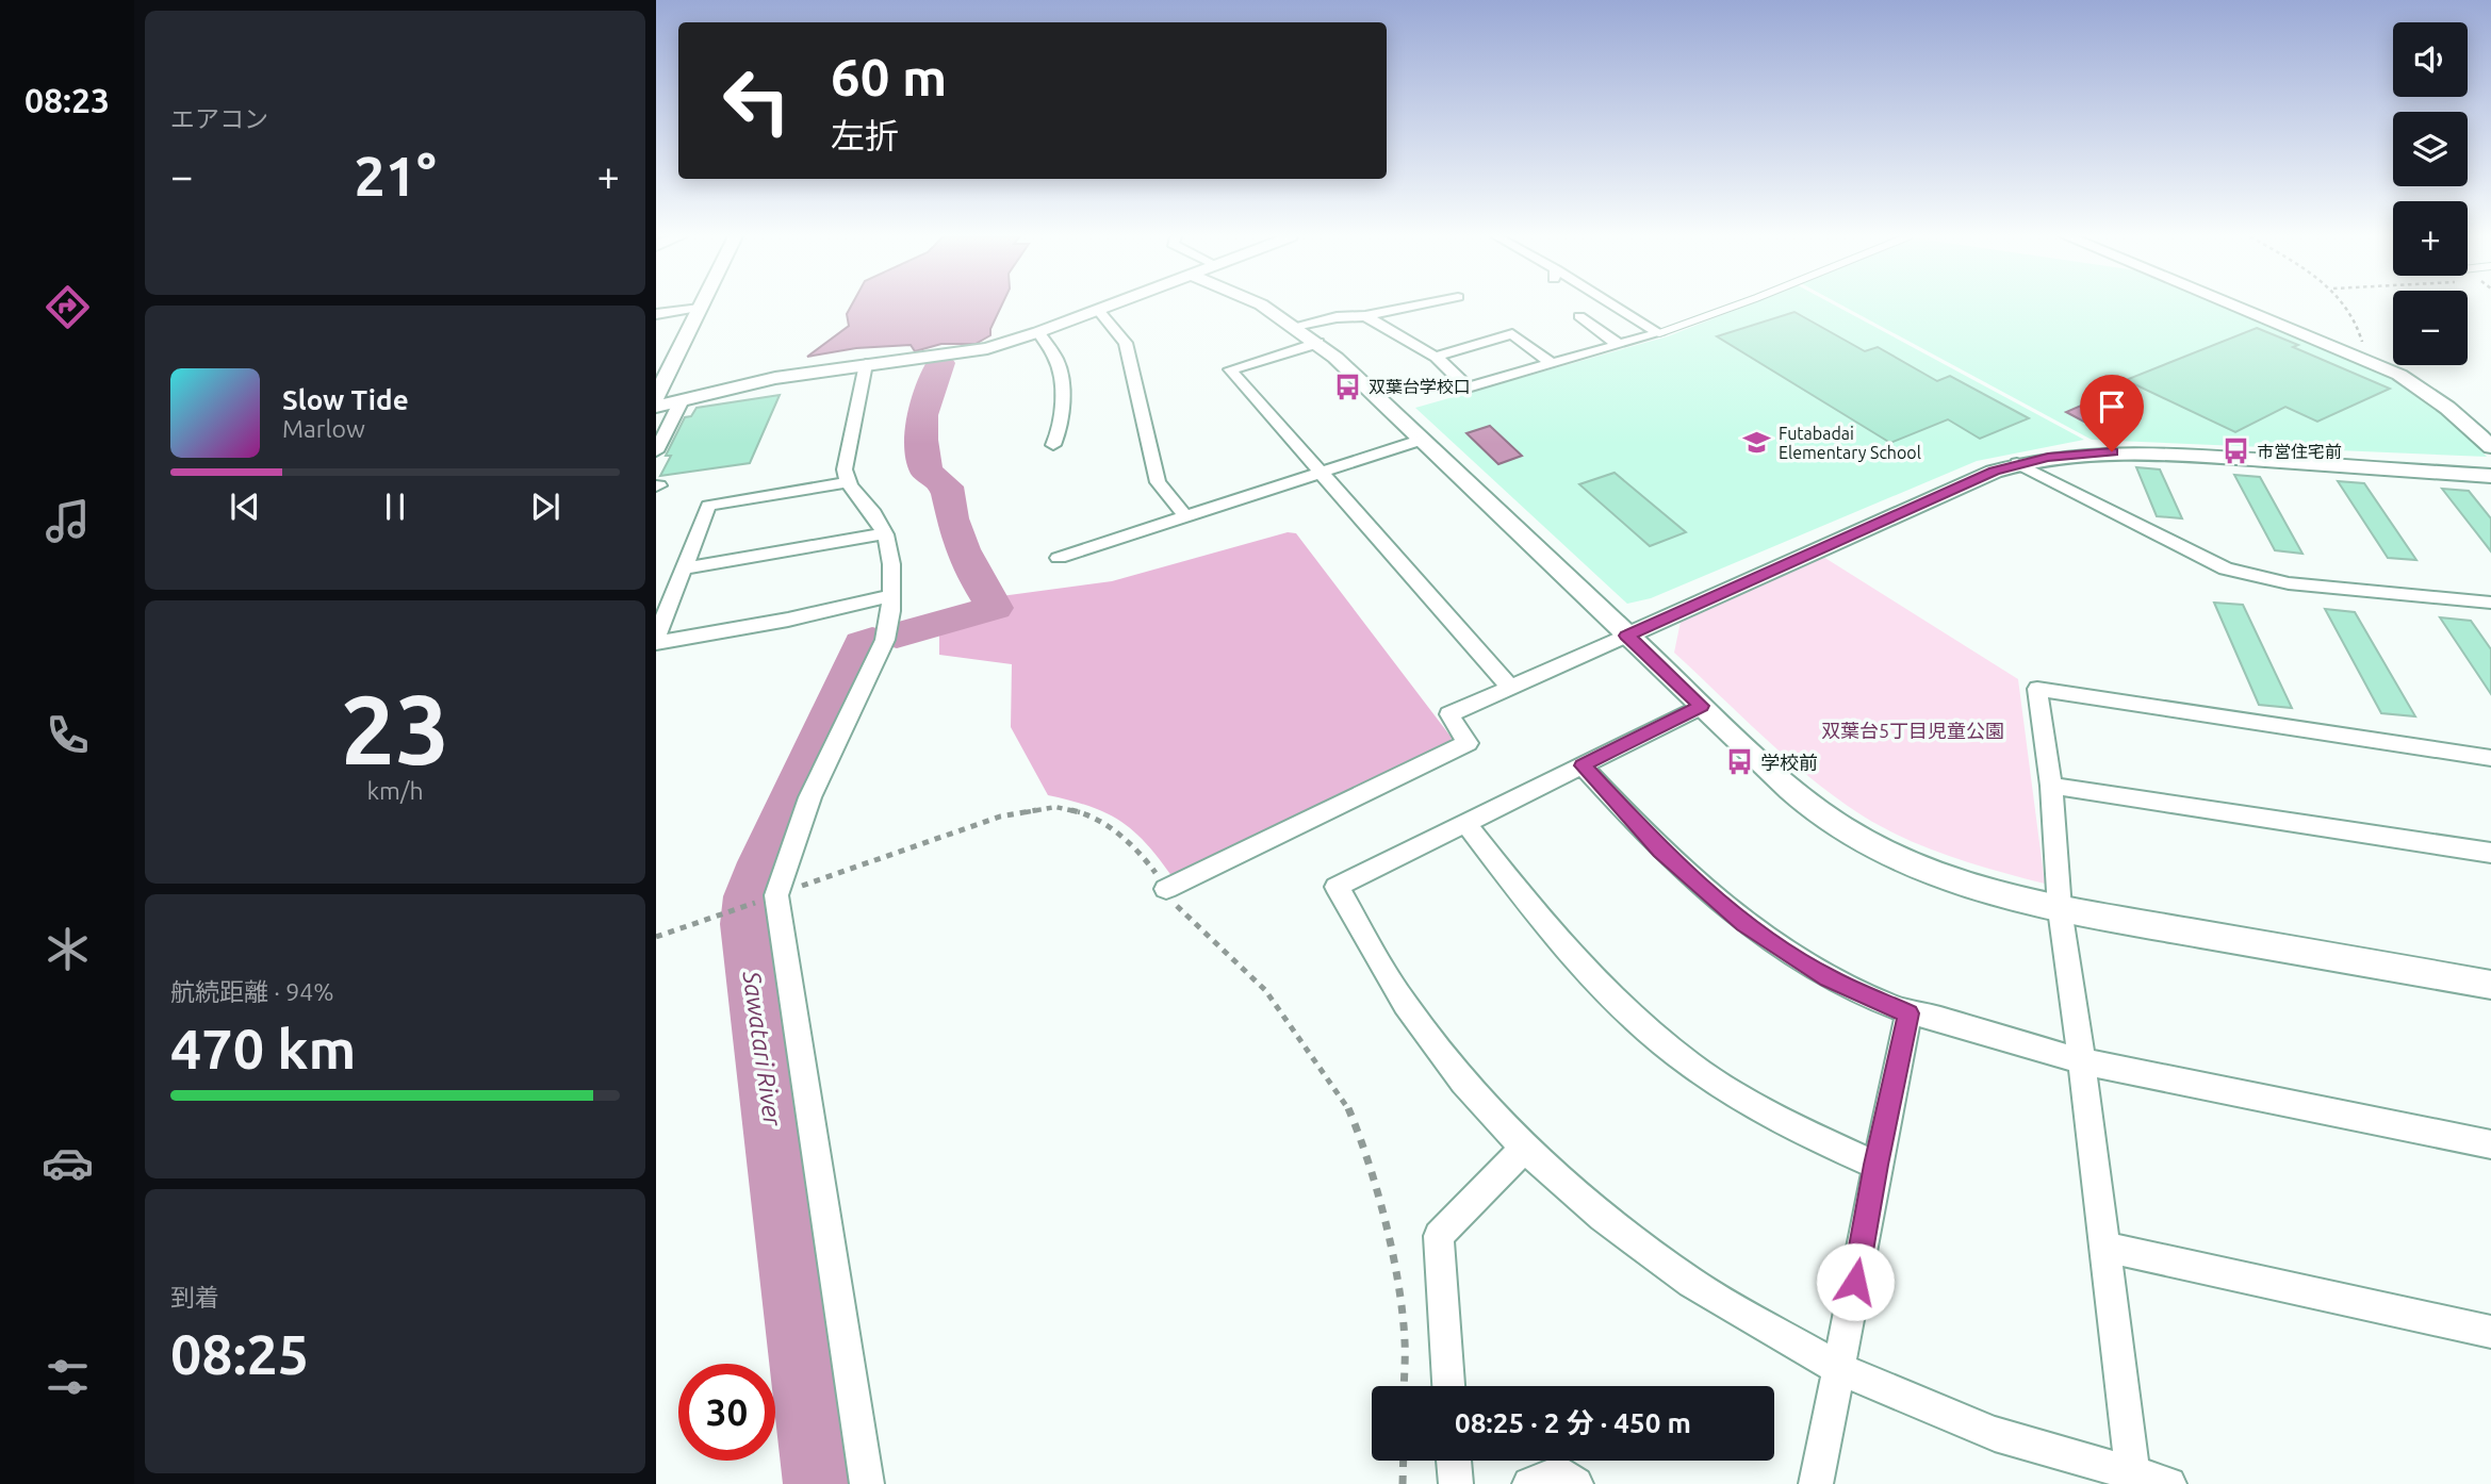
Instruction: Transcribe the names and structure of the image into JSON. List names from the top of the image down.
{
  "water": ["Sawatari River"],
  "parks": ["双葉台5丁目児童公園"],
  "places": {
    "bus stop": ["双葉台学校口", "市営住宅前", "学校前"],
    "school or university": ["Futabadai Elementary School"]
  },
  "page": {
    "tabs": "08:23",
    "tile": [
      "エアコン",
      ["23", "km/h"],
      ["航続距離 · 94%", "470 km"],
      ["到着", "08:25"]
    ],
    "map_buttons": ["+", "−"],
    "turn": ["60 m", "左折"],
    "heat": ["−", "21°", "+"],
    "song": ["Slow Tide", "Marlow"],
    "limit": "30",
    "trip": "08:25 · 2 分 · 450 m"
  }
}
